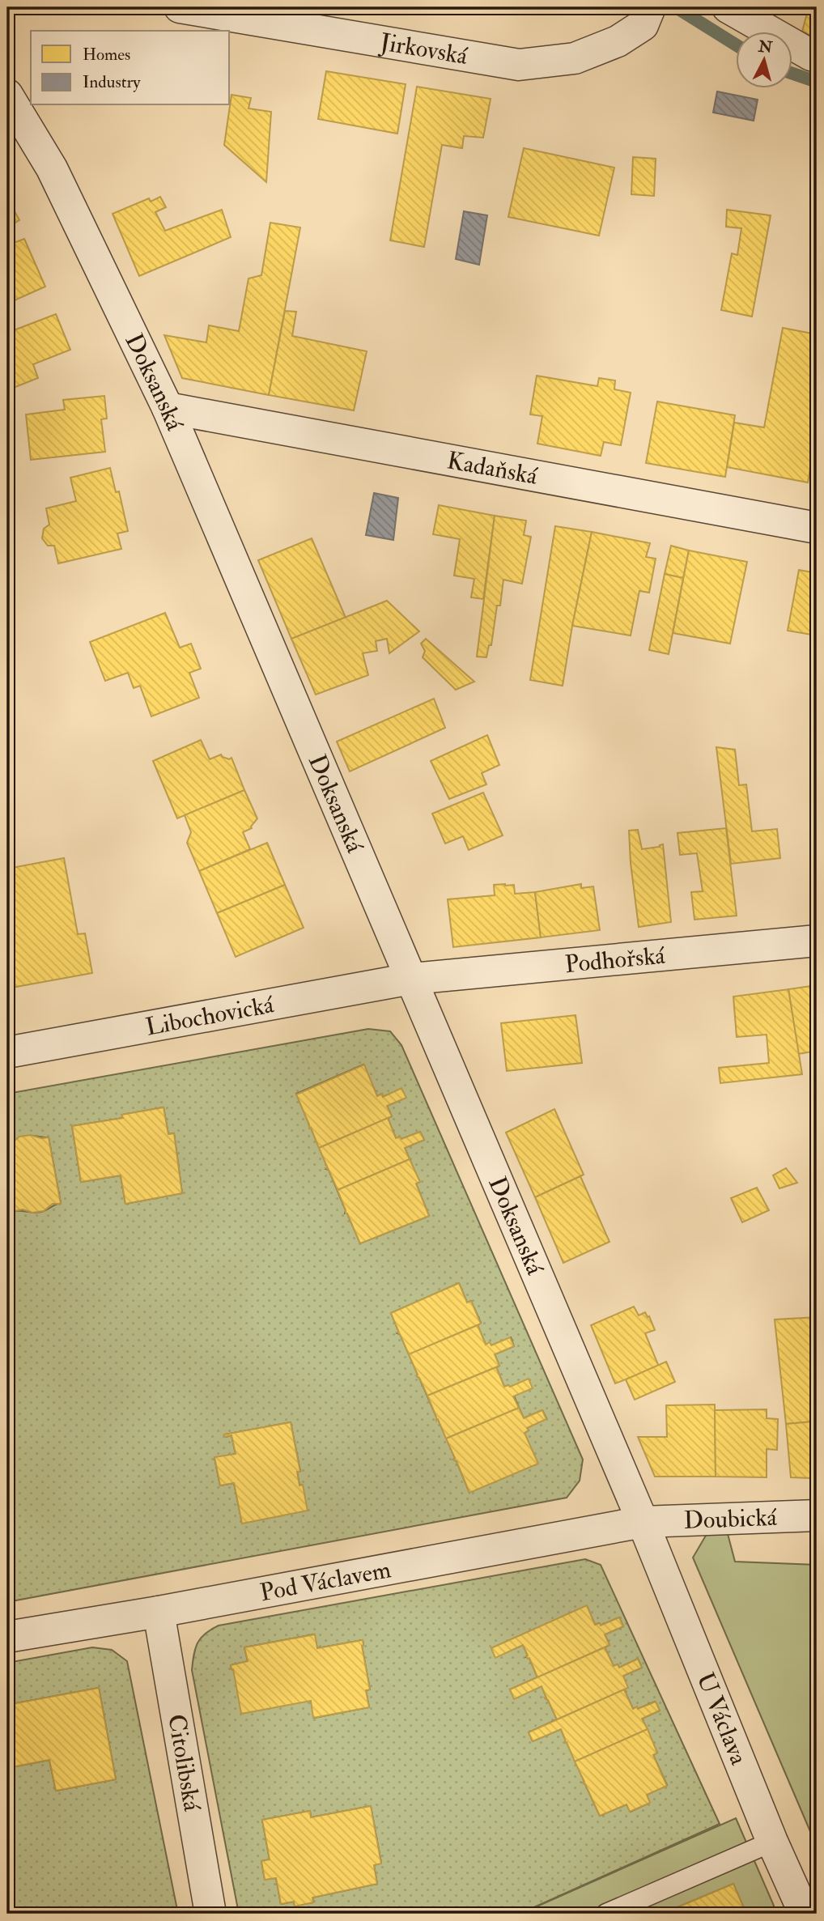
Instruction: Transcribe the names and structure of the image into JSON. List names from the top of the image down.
{
  "streets": {
    "street": [
      "Jirkovská",
      "Doksanská",
      "Kadaňská",
      "Podhořská",
      "Libochovická",
      "Doubická",
      "Pod Václavem",
      "U Václava",
      "Citolibská"
    ]
  },
  "crossings": [
    ["Doksanská", "Kadaňská"],
    ["Doksanská", "Podhořská"],
    ["Doksanská", "Libochovická"],
    ["Doksanská", "Doubická"],
    ["Doksanská", "Pod Václavem"],
    ["Doksanská", "U Václava"],
    ["Podhořská", "Libochovická"],
    ["Doubická", "Pod Václavem"],
    ["Doubická", "U Václava"],
    ["Pod Václavem", "U Václava"],
    ["Pod Václavem", "Citolibská"]
  ],
  "legend": ["Homes", "Industry"],
  "north": "top"
}
